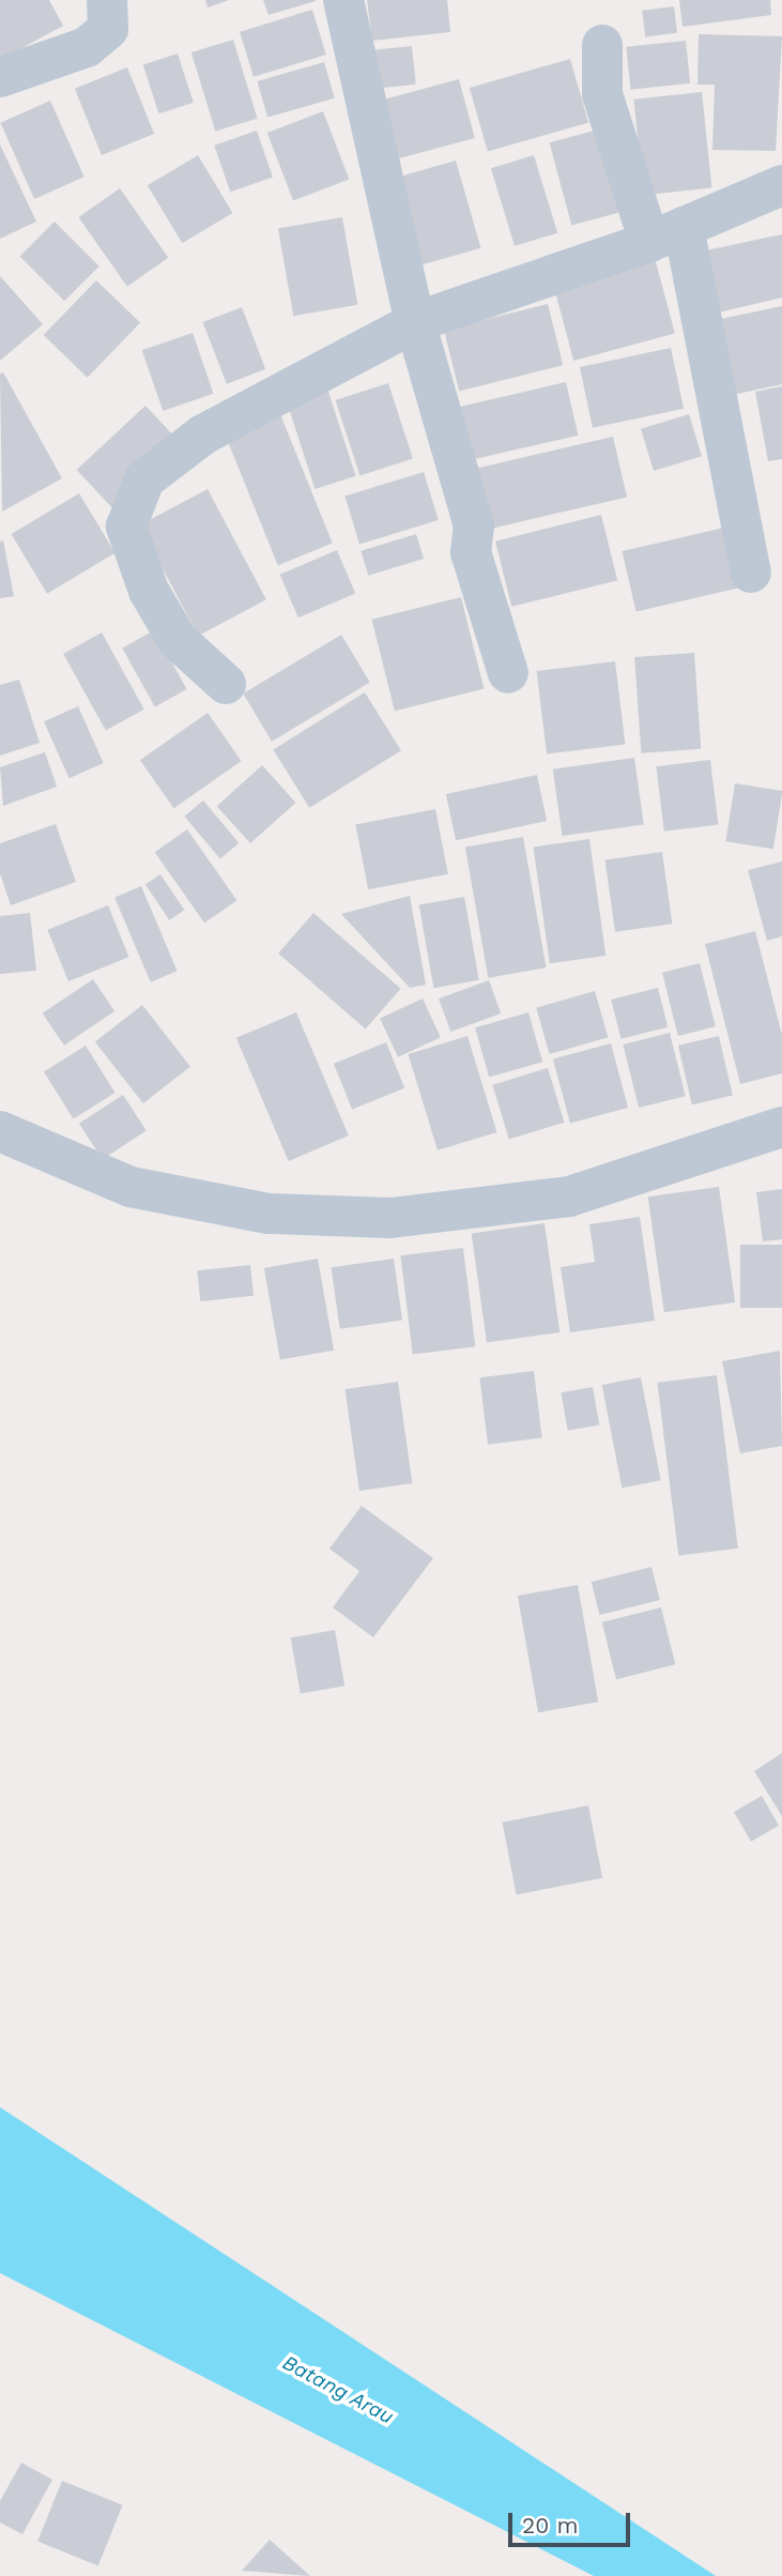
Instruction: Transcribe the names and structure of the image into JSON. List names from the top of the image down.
{
  "water": ["Batang Arau"],
  "scale_bar": "20 m"
}
